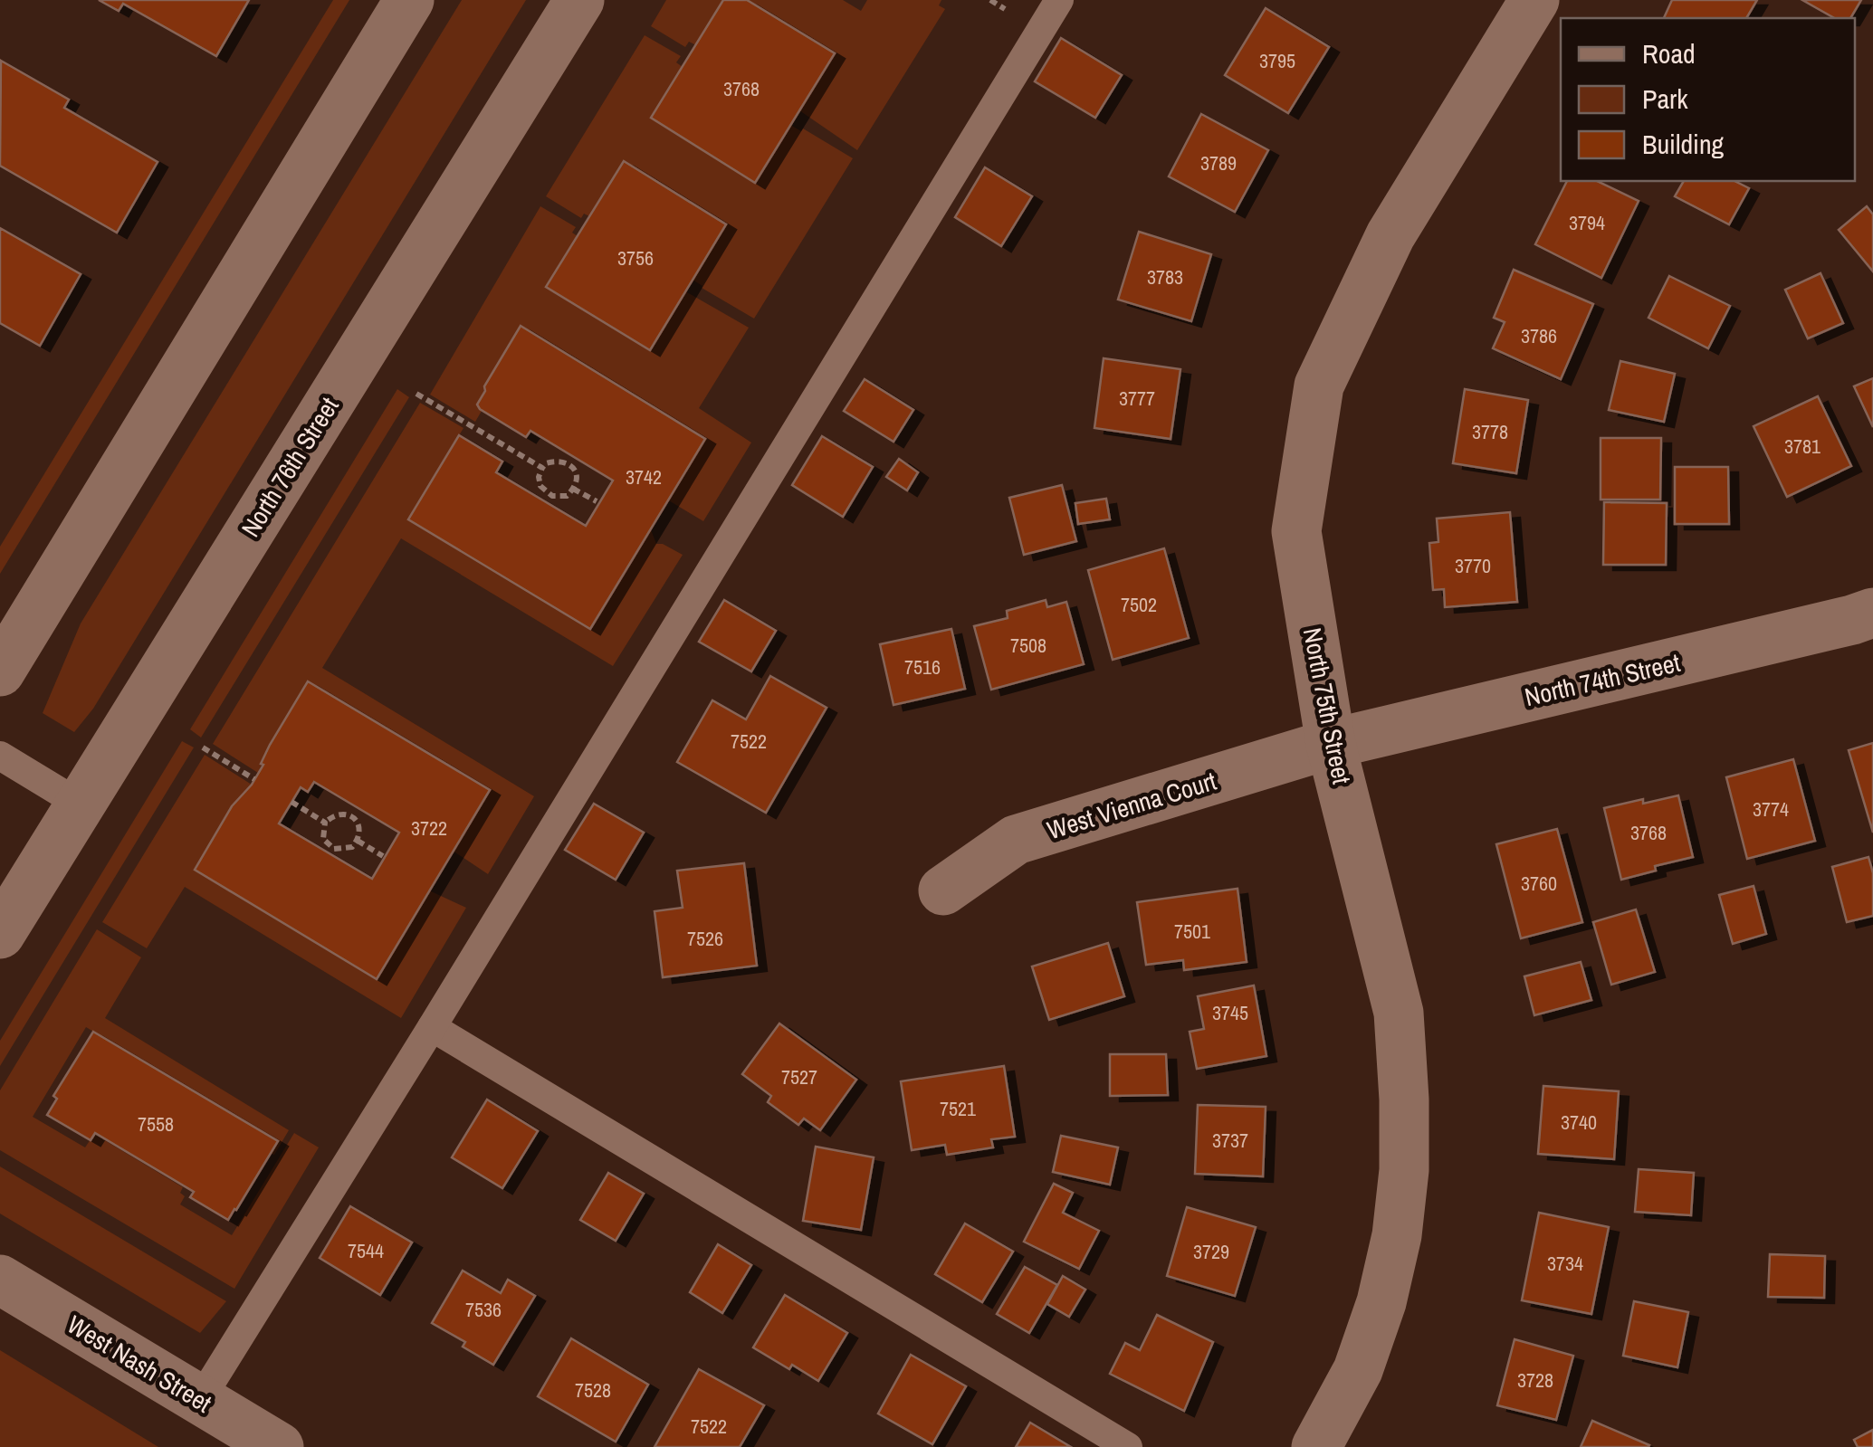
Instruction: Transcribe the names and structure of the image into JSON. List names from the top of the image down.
{
  "streets": {
    "street": [
      "North 76th Street",
      "North 74th Street",
      "North 75th Street",
      "West Vienna Court",
      "West Nash Street"
    ]
  },
  "crossings": [
    ["North 74th Street", "North 75th Street"],
    ["North 74th Street", "West Vienna Court"],
    ["North 75th Street", "West Vienna Court"]
  ],
  "house_numbers": [
    "3795",
    "3768",
    "3789",
    "3794",
    "3756",
    "3783",
    "3786",
    "3777",
    "3778",
    "3781",
    "3742",
    "3770",
    "7502",
    "7508",
    "7516",
    "7522",
    "3774",
    "3722",
    "3768",
    "3760",
    "7501",
    "7526",
    "3745",
    "7527",
    "7521",
    "3740",
    "7558",
    "3737",
    "7544",
    "3729",
    "3734",
    "7536",
    "3728",
    "7528",
    "7522"
  ],
  "legend": ["Road", "Park", "Building"]
}
